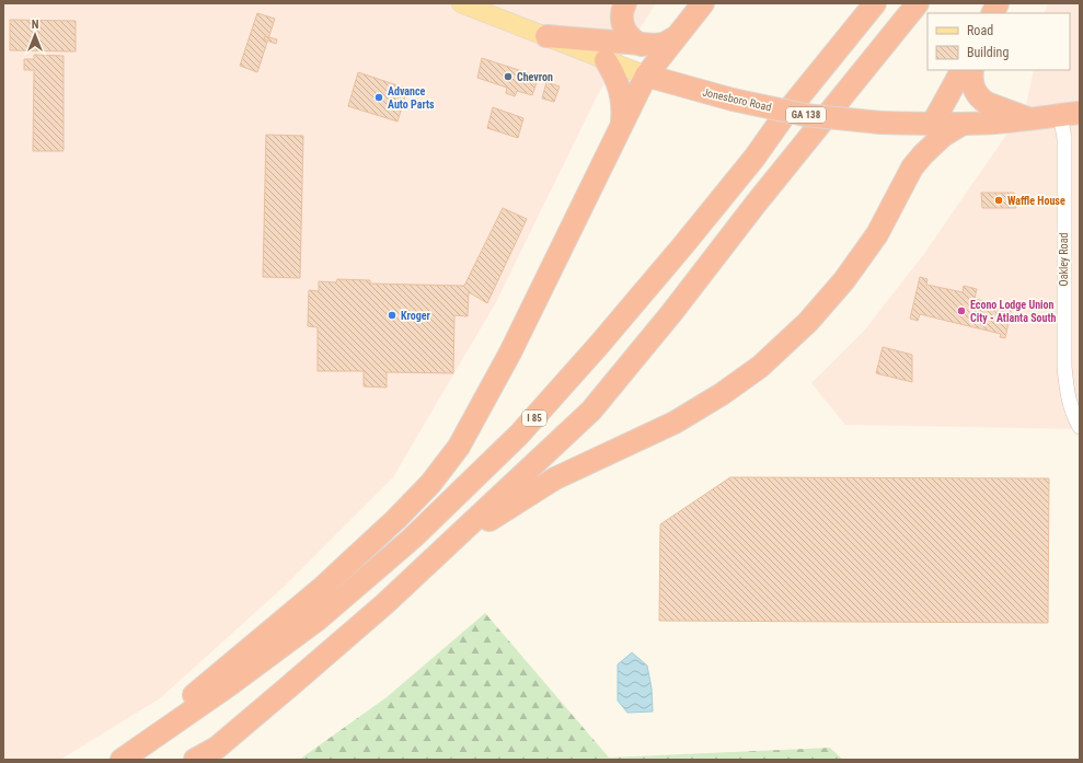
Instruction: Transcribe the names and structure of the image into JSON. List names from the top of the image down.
{
  "streets": {
    "highway": ["Jonesboro Road", "GA 138", "I 85"],
    "street": ["Oakley Road"]
  },
  "crossings": [
    ["Jonesboro Road", "Oakley Road"]
  ],
  "places": [
    "Chevron",
    "Advance Auto Parts",
    "Waffle House",
    "Econo Lodge Union City - Atlanta South",
    "Kroger"
  ],
  "legend": ["Road", "Building"],
  "north": "top"
}
